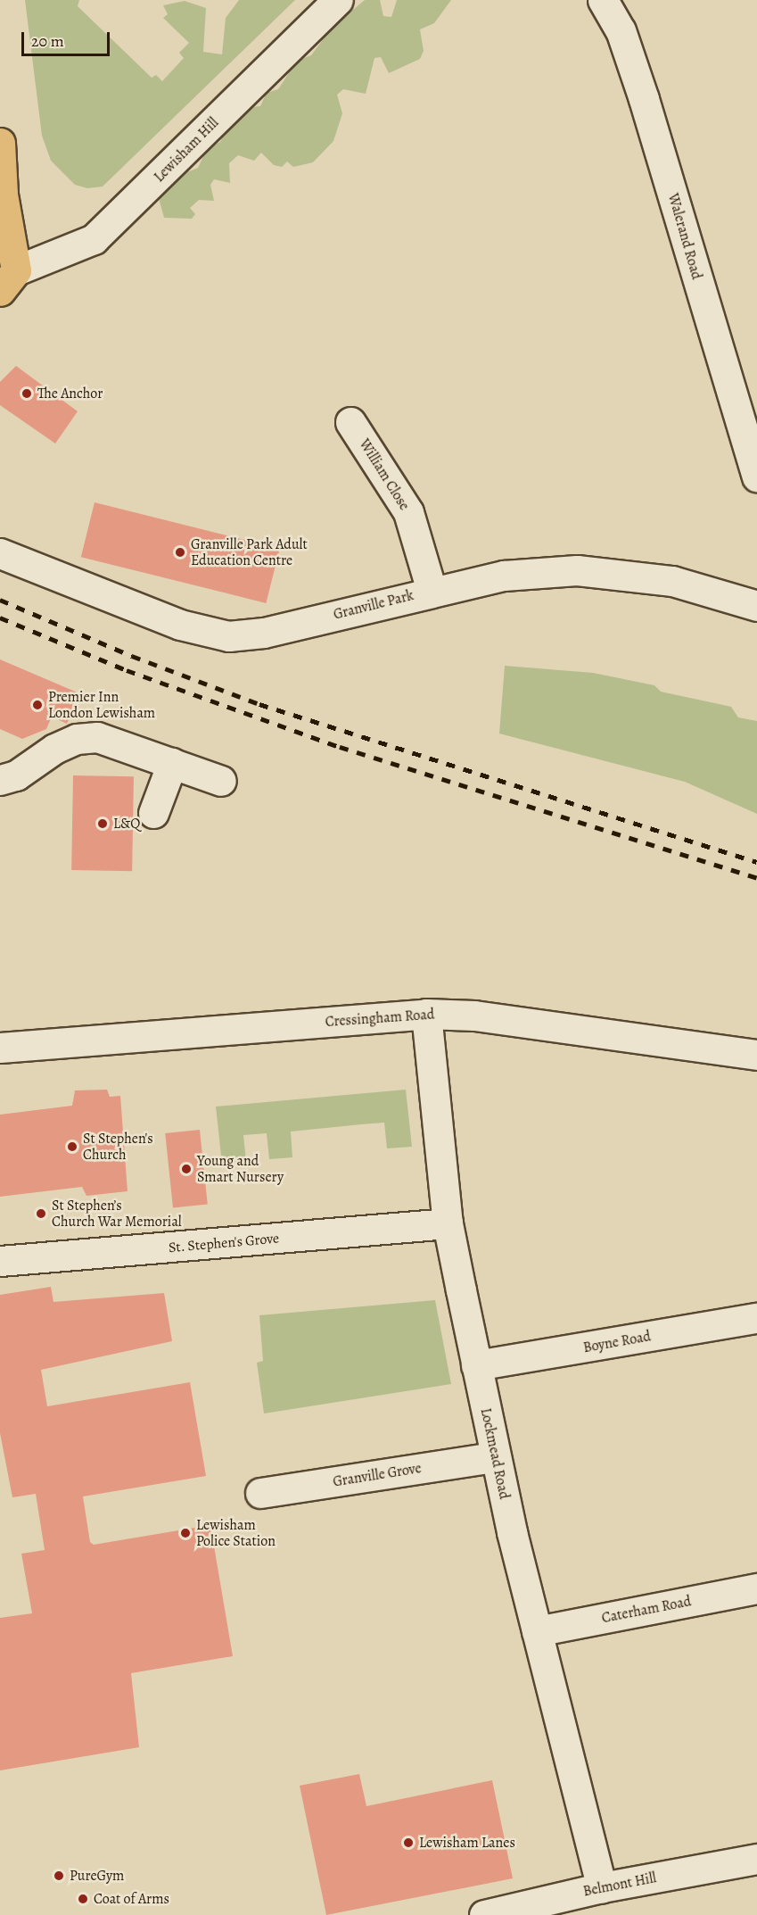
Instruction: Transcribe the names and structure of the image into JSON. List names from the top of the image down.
{
  "streets": {
    "street": [
      "Lewisham Hill",
      "Walerand Road",
      "William Close",
      "Granville Park",
      "Cressingham Road",
      "St. Stephen's Grove",
      "Boyne Road",
      "Lockmead Road",
      "Granville Grove",
      "Caterham Road",
      "Belmont Hill"
    ]
  },
  "crossings": [
    ["William Close", "Granville Park"],
    ["Cressingham Road", "Lockmead Road"],
    ["St. Stephen's Grove", "Lockmead Road"],
    ["Boyne Road", "Lockmead Road"],
    ["Lockmead Road", "Granville Grove"],
    ["Lockmead Road", "Caterham Road"],
    ["Lockmead Road", "Belmont Hill"]
  ],
  "places": [
    "The Anchor",
    "Granville Park Adult Education Centre",
    "Premier Inn London Lewisham",
    "L&Q",
    "St Stephen's Church",
    "Young and Smart Nursery",
    "St Stephen’s Church War Memorial",
    "Lewisham Police Station",
    "Lewisham Lanes",
    "PureGym",
    "Coat of Arms"
  ],
  "scale_bar": "20 m"
}
